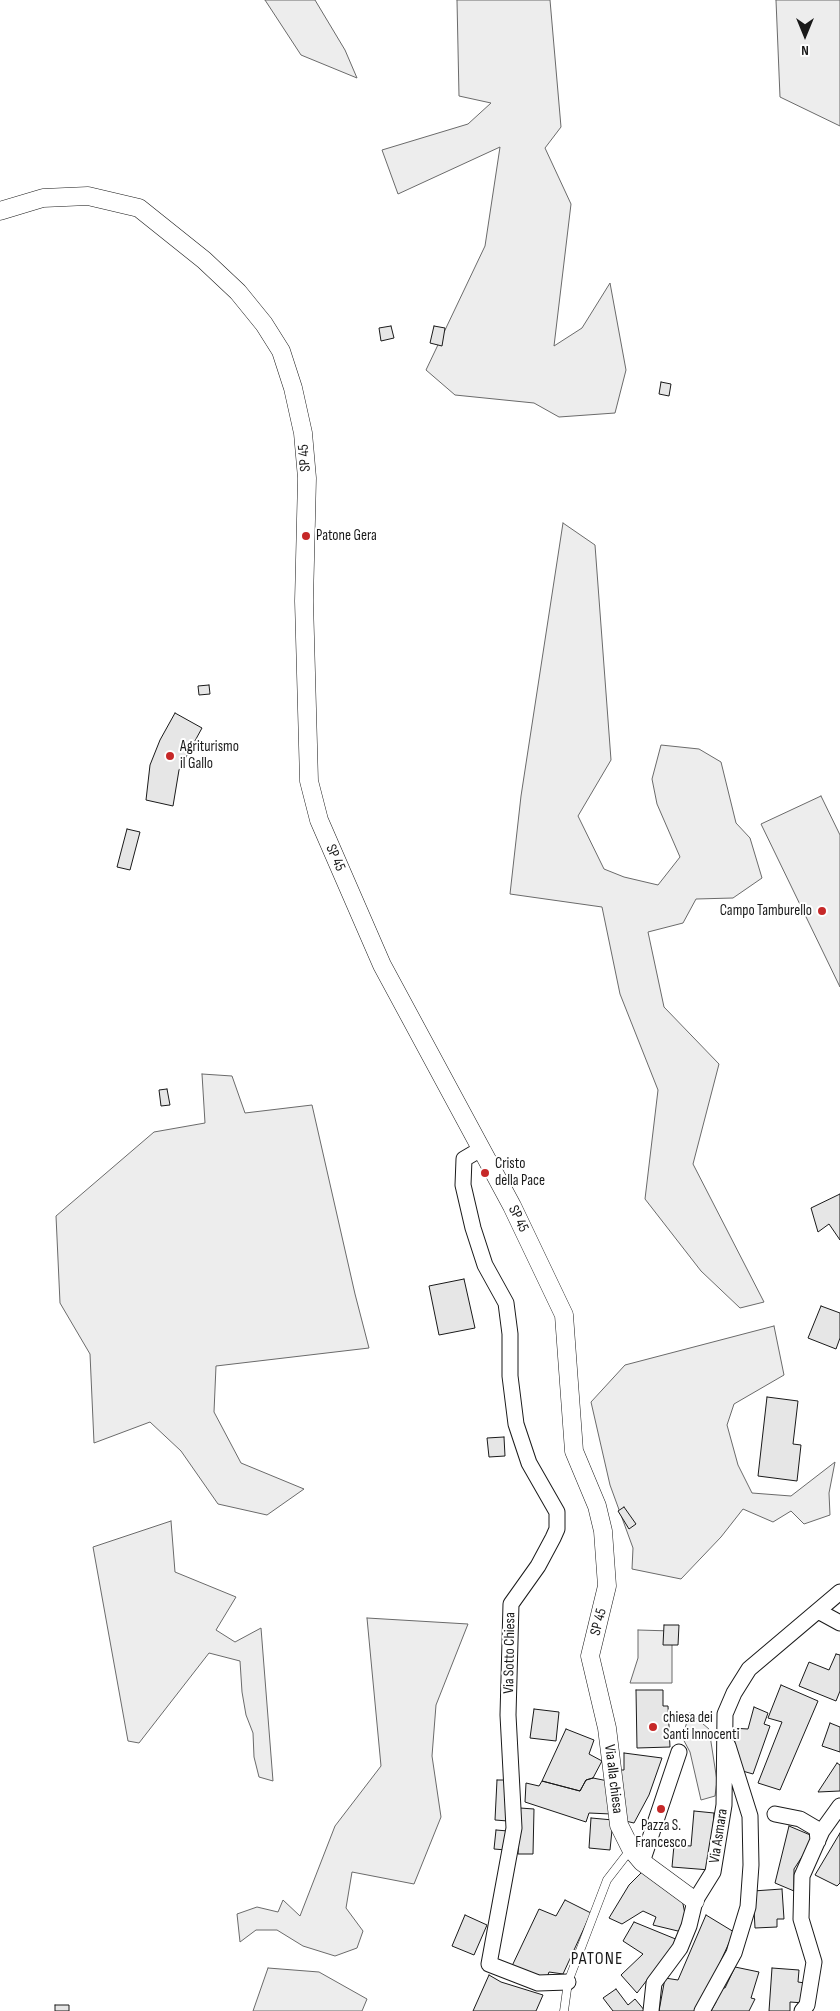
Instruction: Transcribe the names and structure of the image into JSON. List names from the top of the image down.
{
  "streets": {
    "street": [
      "SP 45",
      "Via Sotto Chiesa",
      "Via alla chiesa",
      "Via Asmara"
    ]
  },
  "crossings": [
    ["SP 45", "Via Sotto Chiesa"],
    ["SP 45", "Via alla chiesa"],
    ["Via alla chiesa", "Via Asmara"]
  ],
  "districts": ["PATONE"],
  "places": [
    "Patone Gera",
    "Agriturismo il Gallo",
    "Campo Tamburello",
    "Cristo della Pace",
    "chiesa dei Santi Innocenti",
    "Pazza S. Francesco"
  ],
  "north": "bottom"
}
